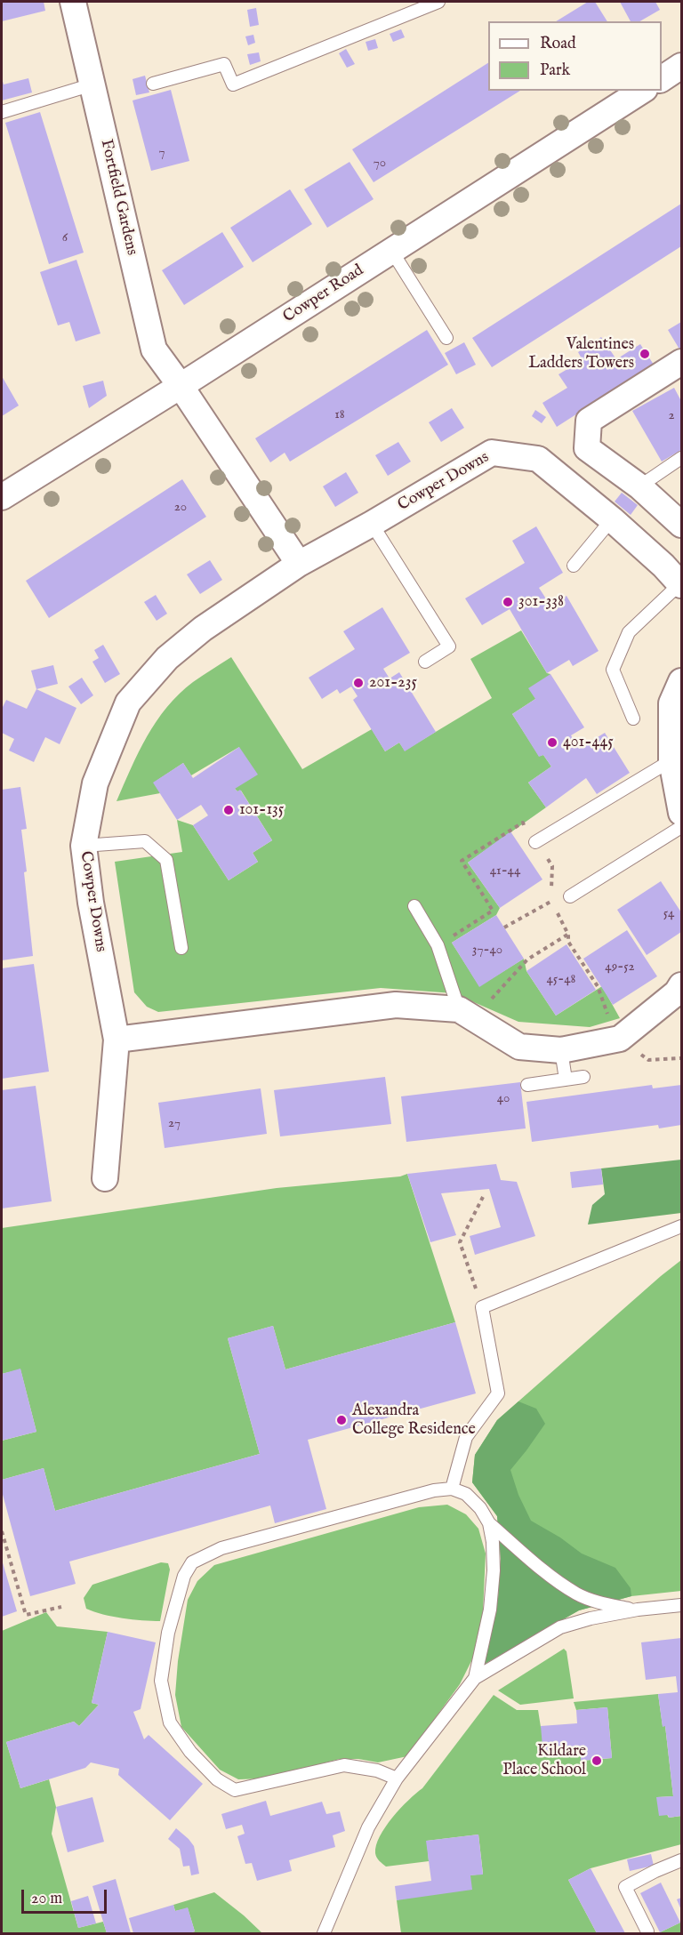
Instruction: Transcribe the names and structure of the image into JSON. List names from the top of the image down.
{
  "streets": {
    "street": ["Fortfield Gardens", "Cowper Road", "Cowper Downs"]
  },
  "crossings": [
    ["Fortfield Gardens", "Cowper Road"]
  ],
  "places": [
    "Valentines Ladders Towers",
    "301-338",
    "201-235",
    "401-445",
    "101-135",
    "Alexandra College Residence",
    "Kildare Place School"
  ],
  "house_numbers": [
    "7",
    "70",
    "6",
    "18",
    "2",
    "20",
    "41-44",
    "54",
    "37-40",
    "49-52",
    "45-48",
    "40",
    "27"
  ],
  "legend": ["Road", "Park"],
  "scale_bar": "20 m"
}
